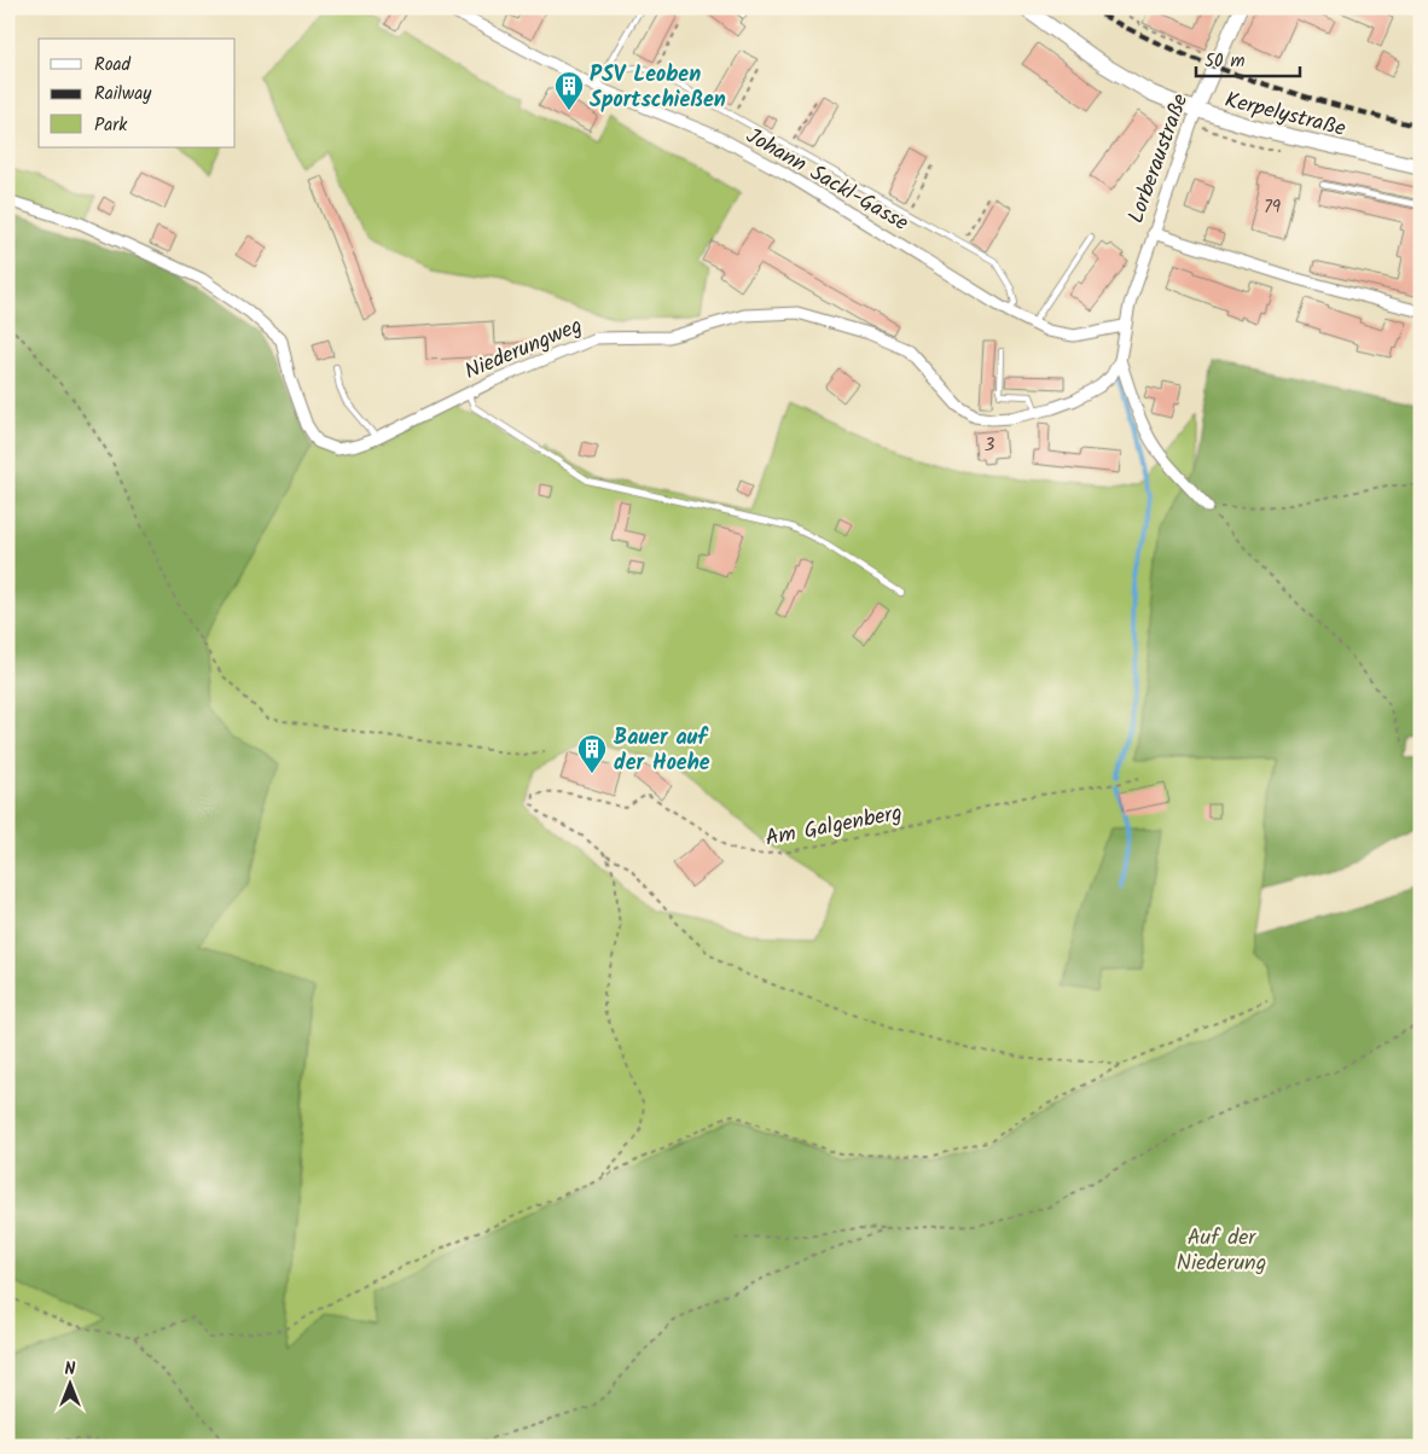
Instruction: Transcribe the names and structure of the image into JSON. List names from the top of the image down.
{
  "streets": {
    "main road": ["Kerpelystraße"],
    "street": ["Lorberaustraße", "Johann Sackl-Gasse", "Niederungweg"],
    "path": ["Am Galgenberg"]
  },
  "crossings": [
    ["Kerpelystraße", "Lorberaustraße"],
    ["Lorberaustraße", "Johann Sackl-Gasse"]
  ],
  "parks": ["Auf der Niederung"],
  "places": {
    "building": ["PSV Leoben Sportschießen", "Bauer auf der Hoehe"]
  },
  "house_numbers": ["79", "3"],
  "legend": ["Road", "Railway", "Park"],
  "scale_bar": "50 m",
  "north": "top"
}
